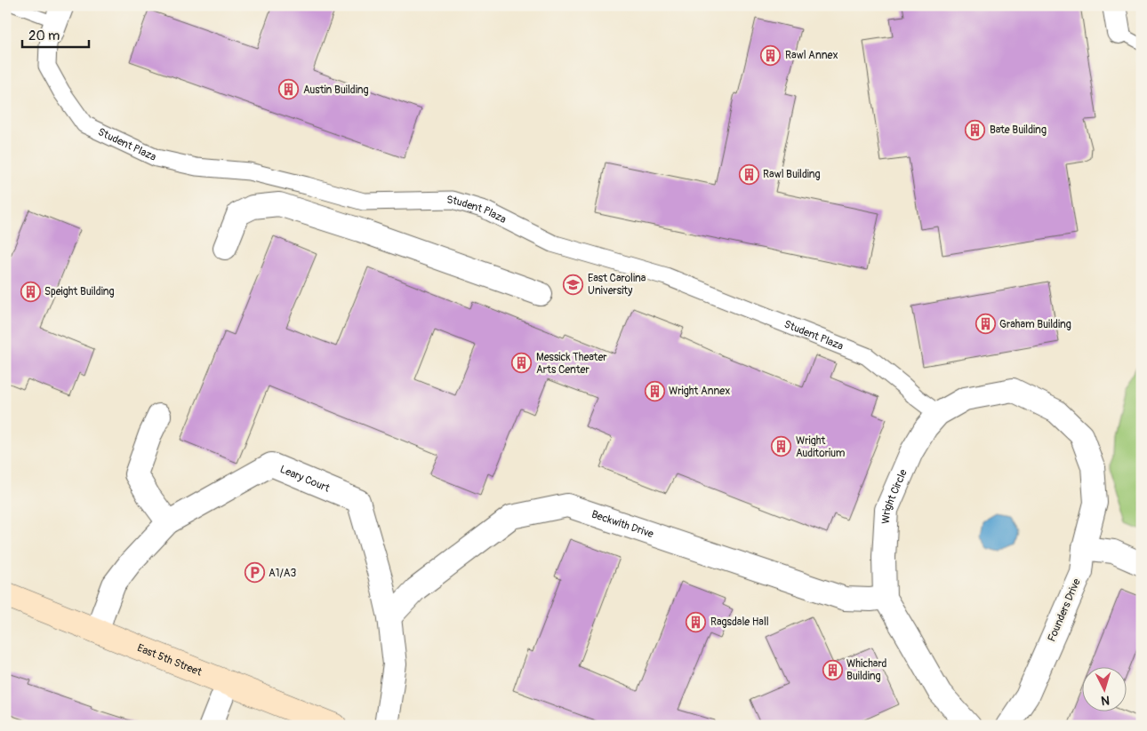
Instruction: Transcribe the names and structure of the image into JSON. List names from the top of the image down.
{
  "streets": {
    "main road": ["East 5th Street"],
    "street": [
      "Student Plaza",
      "Leary Court",
      "Wright Circle",
      "Beckwith Drive",
      "Founders Drive"
    ]
  },
  "crossings": [
    ["Student Plaza", "Wright Circle"],
    ["Leary Court", "Beckwith Drive"],
    ["Leary Court", "East 5th Street"],
    ["Wright Circle", "Beckwith Drive"],
    ["Wright Circle", "Founders Drive"]
  ],
  "places": {
    "building": [
      "Rawl Annex",
      "Austin Building",
      "Bate Building",
      "Rawl Building",
      "Speight Building",
      "Graham Building",
      "Messick Theater Arts Center",
      "Wright Annex",
      "Wright Auditorium",
      "Ragsdale Hall",
      "Whichard Building"
    ],
    "school or university": ["East Carolina University"],
    "parking": ["A1/A3"]
  },
  "scale_bar": "20 m",
  "north": "bottom"
}
